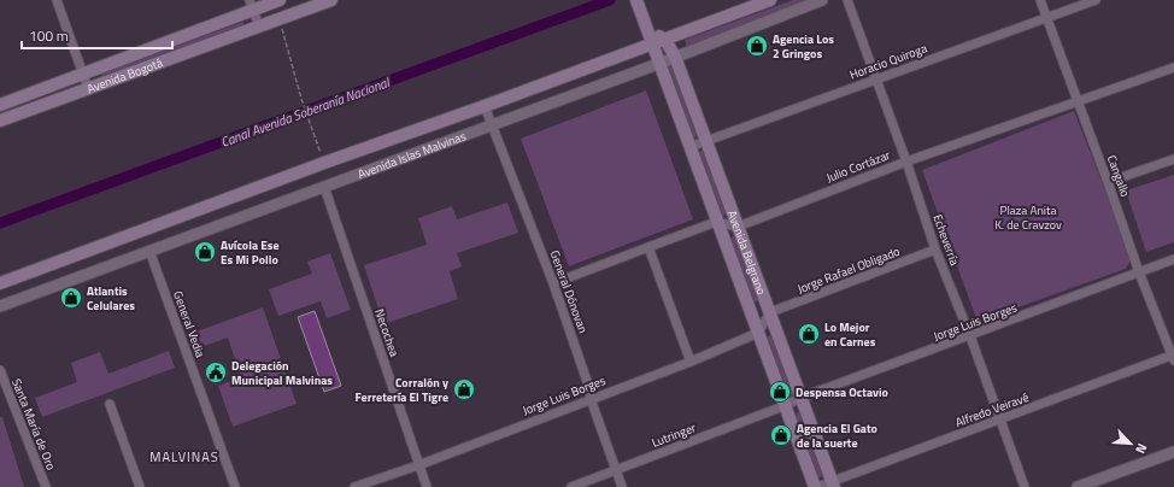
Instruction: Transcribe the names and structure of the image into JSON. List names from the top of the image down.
{
  "streets": {
    "main road": ["Avenida Bogotá", "Avenida Islas Malvinas", "Avenida Belgrano"],
    "street": [
      "Horacio Quiroga",
      "Julio Cortázar",
      "Cangallo",
      "Echeverría",
      "Jorge Rafael Obligado",
      "General Dónovan",
      "Jorge Luis Borges",
      "General Vedia",
      "Necochea",
      "Alfredo Veiravé",
      "Santa María de Oro",
      "Lutringer"
    ]
  },
  "crossings": [
    ["Horacio Quiroga", "Cangallo"],
    ["Horacio Quiroga", "Echeverría"],
    ["Horacio Quiroga", "Avenida Belgrano"],
    ["Avenida Islas Malvinas", "Avenida Belgrano"],
    ["Avenida Islas Malvinas", "General Dónovan"],
    ["Avenida Islas Malvinas", "General Vedia"],
    ["Avenida Islas Malvinas", "Necochea"],
    ["Julio Cortázar", "Cangallo"],
    ["Julio Cortázar", "Echeverría"],
    ["Julio Cortázar", "Avenida Belgrano"],
    ["Cangallo", "Jorge Luis Borges"],
    ["Cangallo", "Alfredo Veiravé"],
    ["Echeverría", "Jorge Rafael Obligado"],
    ["Echeverría", "Jorge Luis Borges"],
    ["Echeverría", "Alfredo Veiravé"],
    ["Avenida Belgrano", "Jorge Rafael Obligado"],
    ["Avenida Belgrano", "Jorge Luis Borges"],
    ["Avenida Belgrano", "Alfredo Veiravé"],
    ["Avenida Belgrano", "Lutringer"],
    ["General Dónovan", "Jorge Luis Borges"],
    ["General Dónovan", "Lutringer"],
    ["Jorge Luis Borges", "Necochea"],
    ["Jorge Luis Borges", "Lutringer"]
  ],
  "districts": ["MALVINAS"],
  "water": ["Canal Avenida Soberanía Nacional"],
  "parks": ["Plaza Anita K. de Cravzov"],
  "places": {
    "shop": [
      "Agencia Los 2 Gringos",
      "Avícola Ese Es Mi Pollo",
      "Atlantis Celulares",
      "Lo Mejor en Carnes",
      "Corralón y Ferretería El Tigre",
      "Despensa Octavio",
      "Agencia El Gato de la suerte"
    ],
    "public building": ["Delegación Municipal Malvinas"]
  },
  "scale_bar": "100 m",
  "north": "bottom right"
}
